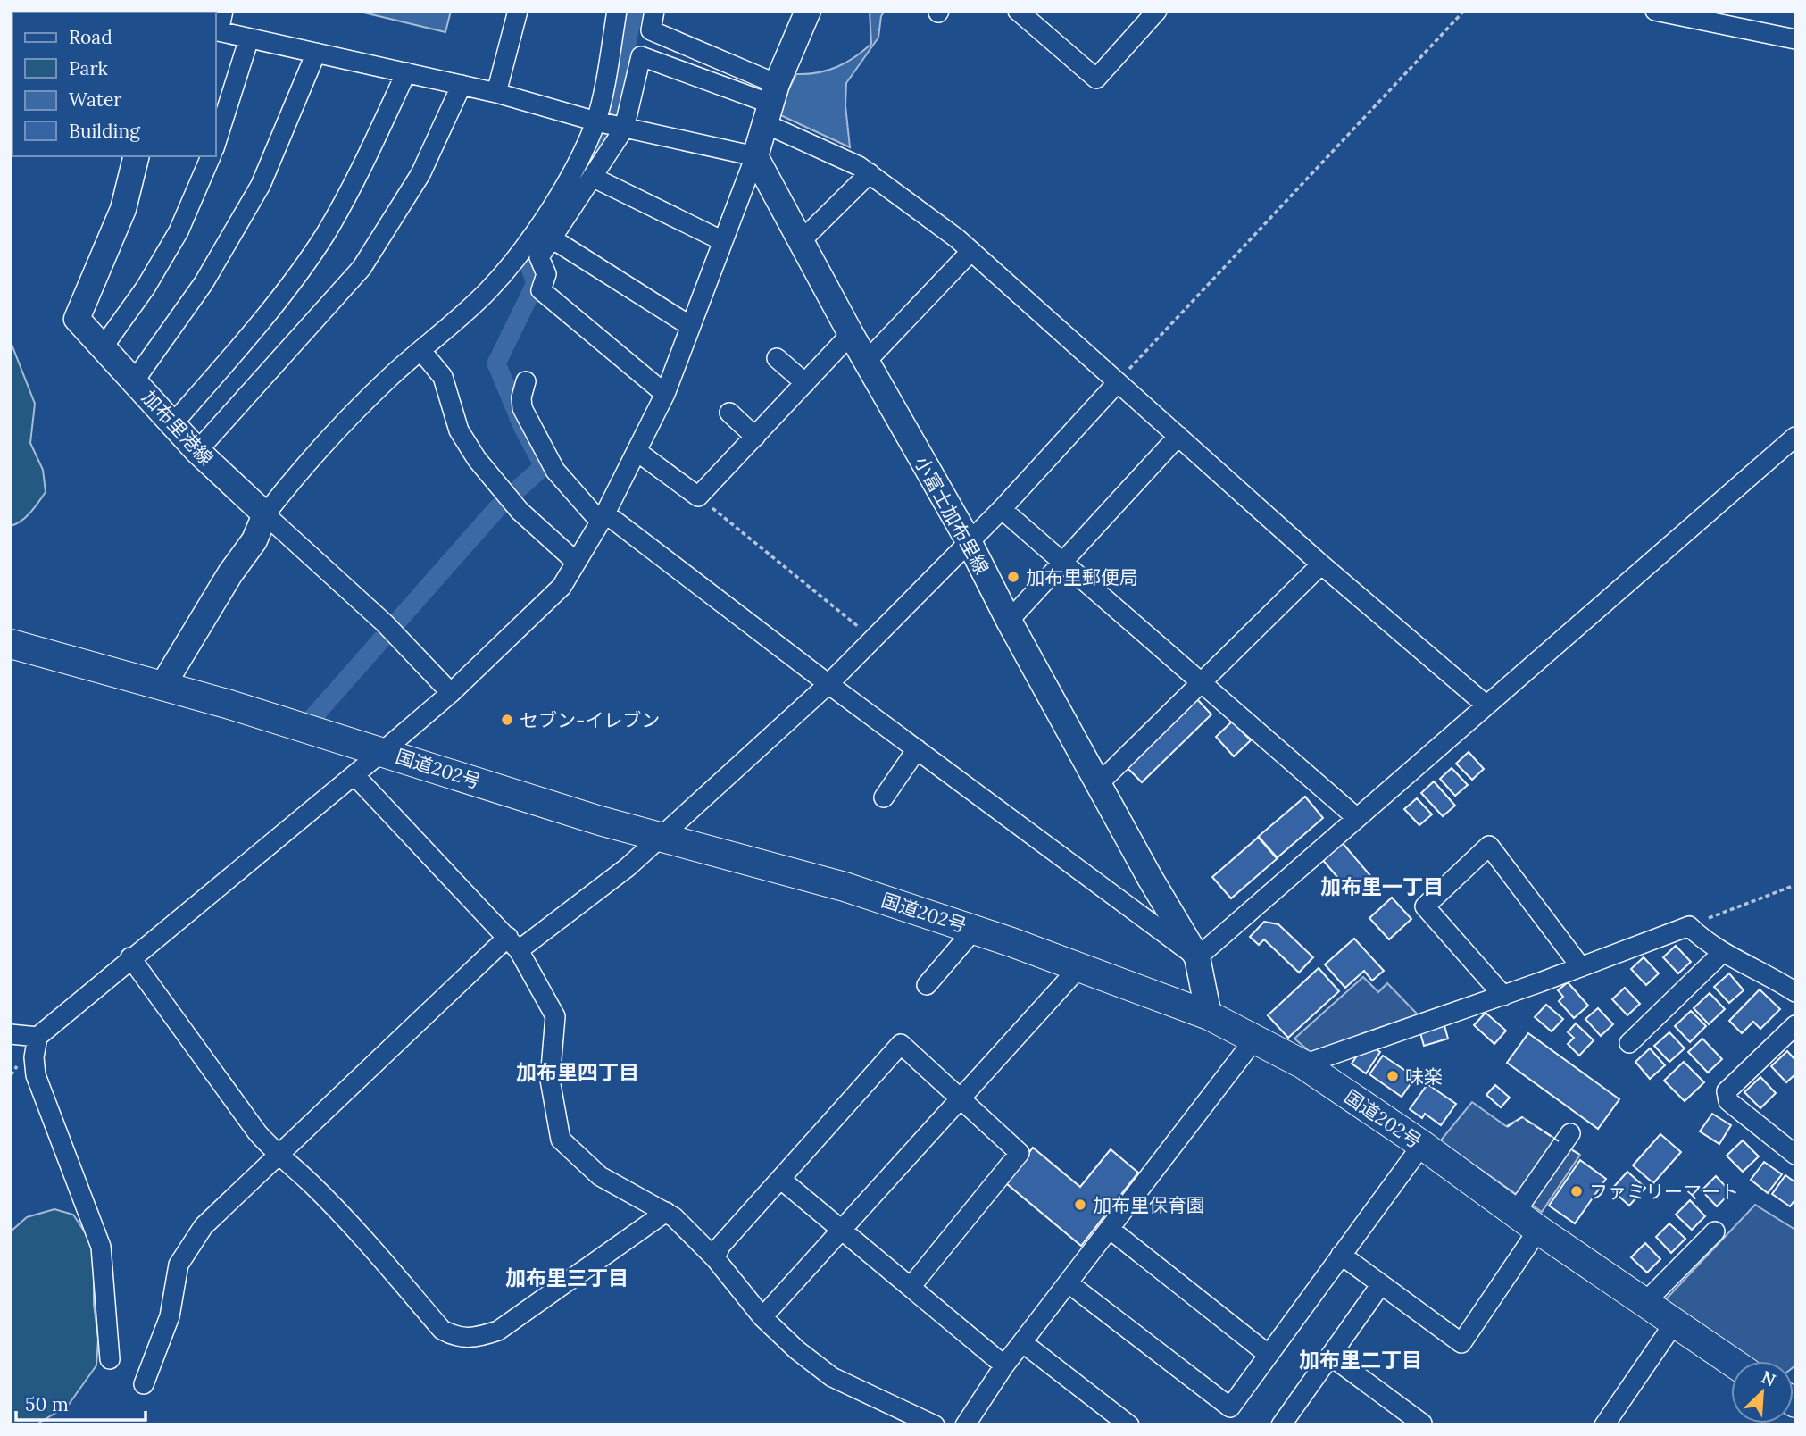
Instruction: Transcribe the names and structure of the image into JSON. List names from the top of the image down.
{
  "streets": {
    "highway": ["国道202号"],
    "main road": ["加布里港線", "小富士加布里線"]
  },
  "crossings": [
    ["小富士加布里線", "国道202号"]
  ],
  "districts": [
    "加布里一丁目",
    "加布里四丁目",
    "加布里三丁目",
    "加布里二丁目"
  ],
  "places": [
    "加布里郵便局",
    "セブン-イレブン",
    "味楽",
    "ファミリーマート",
    "加布里保育園"
  ],
  "legend": [
    "Road",
    "Park",
    "Water",
    "Building"
  ],
  "scale_bar": "50 m",
  "north": "top right"
}
